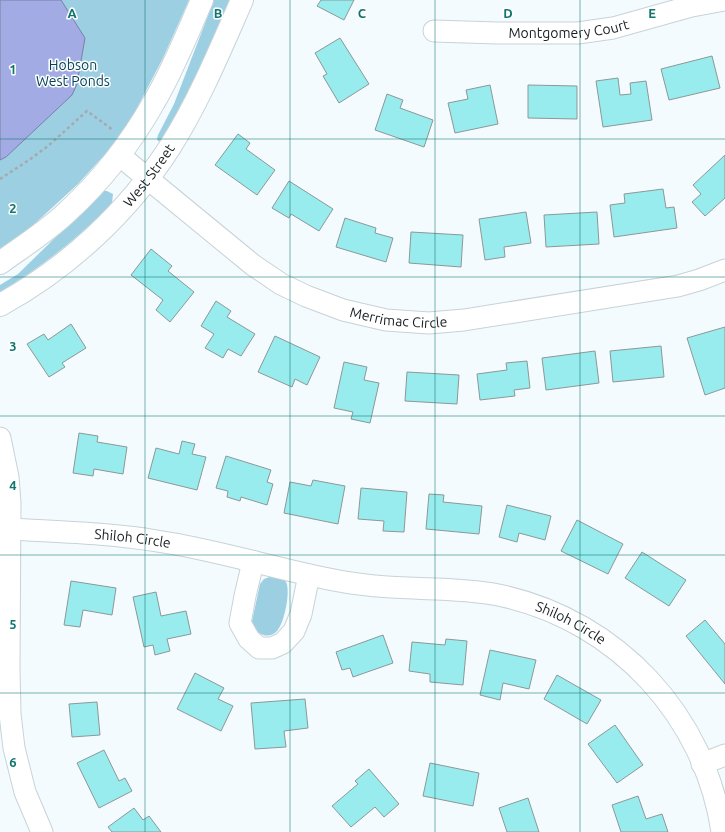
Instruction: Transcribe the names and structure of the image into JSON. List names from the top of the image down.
{
  "streets": {
    "street": [
      "Montgomery Court",
      "West Street",
      "Merrimac Circle",
      "Shiloh Circle"
    ]
  },
  "crossings": [
    ["West Street", "Merrimac Circle"]
  ],
  "parks": ["Hobson West Ponds"],
  "grid": {
    "columns": [
      "A",
      "B",
      "C",
      "D",
      "E"
    ],
    "rows": [
      "1",
      "2",
      "3",
      "4",
      "5",
      "6"
    ]
  }
}
